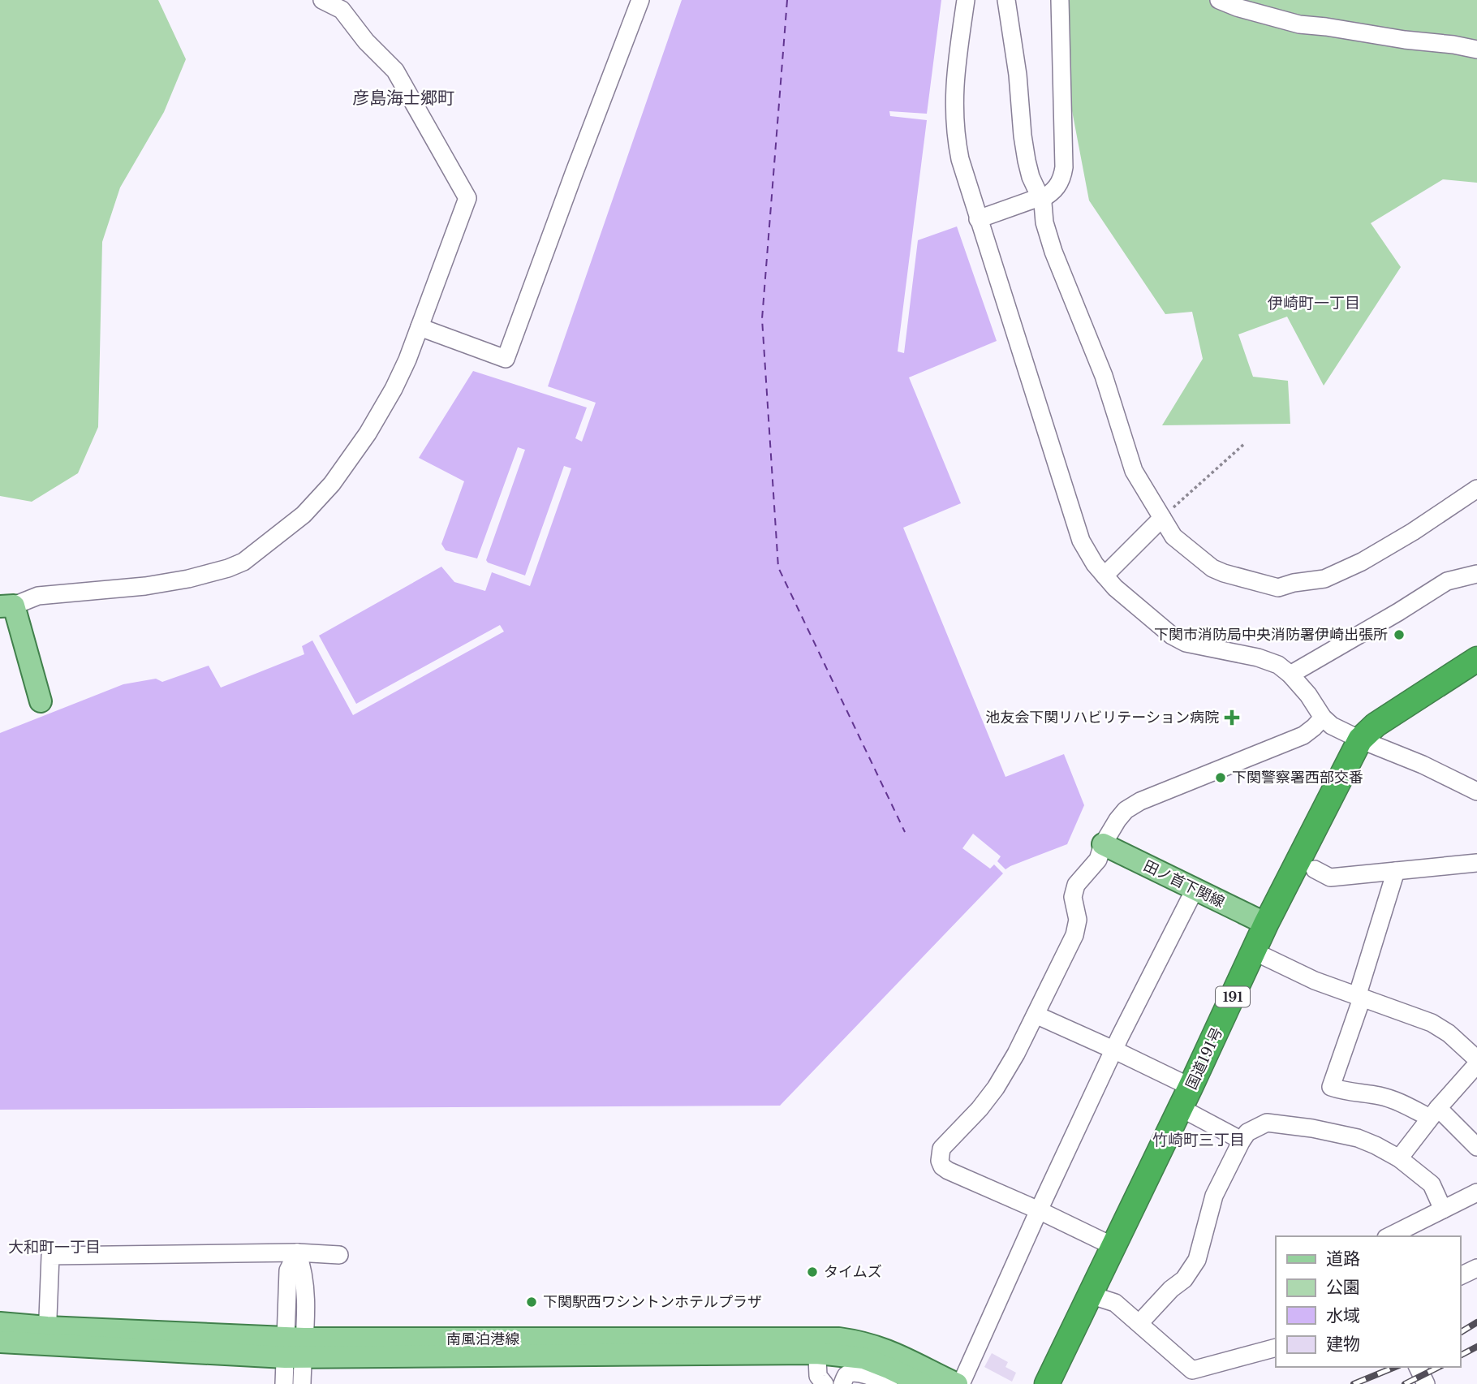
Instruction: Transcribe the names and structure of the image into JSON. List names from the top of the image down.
{
  "streets": {
    "highway": ["191", "国道191号"],
    "main road": ["田ノ首下関線", "南風泊港線"]
  },
  "crossings": [
    ["田ノ首下関線", "国道191号"]
  ],
  "districts": [
    "彦島海士郷町",
    "伊崎町一丁目",
    "竹崎町三丁目",
    "大和町一丁目"
  ],
  "places": {
    "other": [
      "下関市消防局中央消防署伊崎出張所",
      "下関警察署西部交番",
      "タイムズ",
      "下関駅西ワシントンホテルプラザ"
    ],
    "health": ["池友会下関リハビリテーション病院"]
  },
  "legend": [
    "道路",
    "公園",
    "水域",
    "建物"
  ]
}
